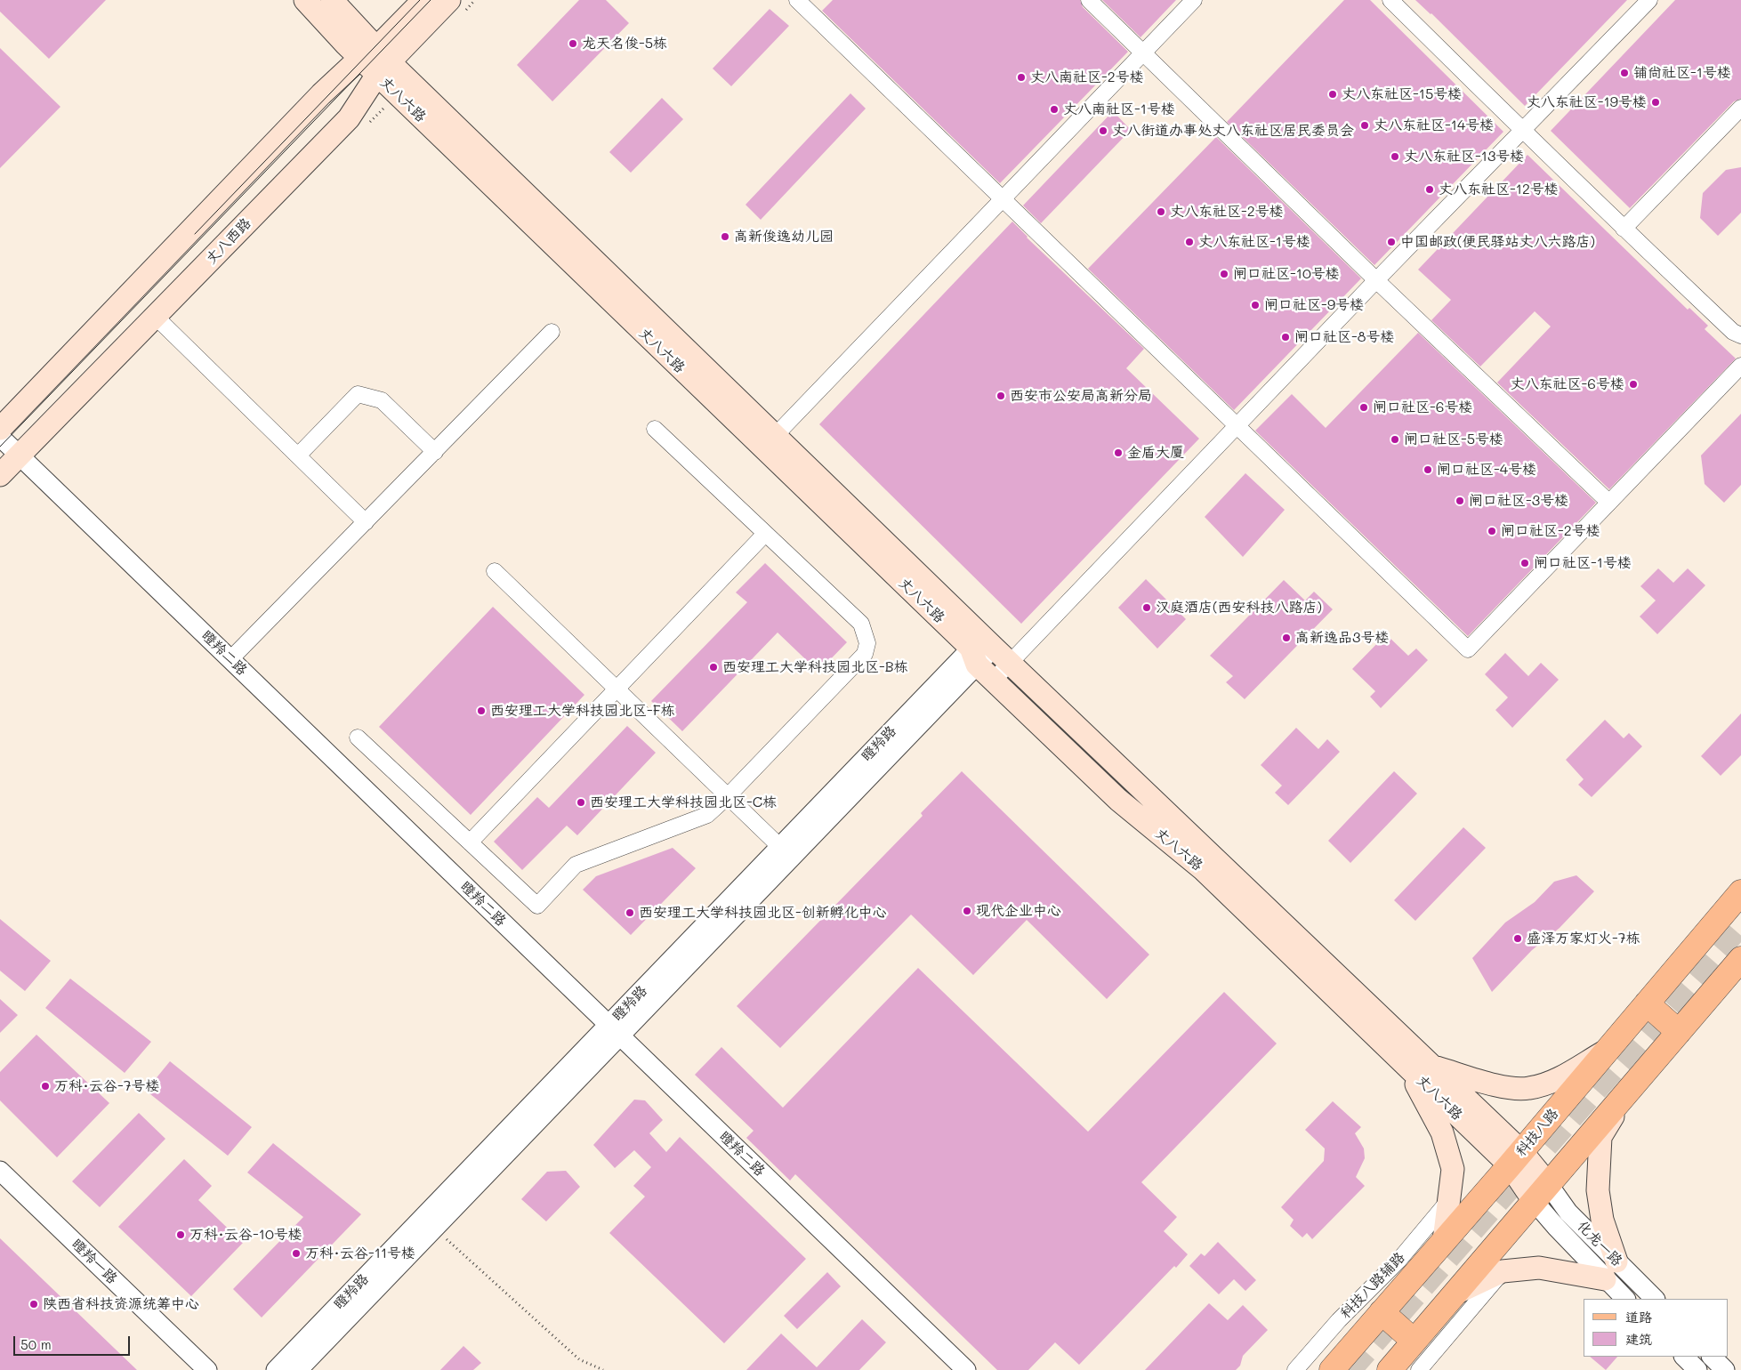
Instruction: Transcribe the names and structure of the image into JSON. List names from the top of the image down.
{
  "streets": {
    "main road": ["丈八六路", "丈八西路", "科技八路"],
    "street": [
      "瞪羚二路",
      "瞪羚路",
      "化龙一路",
      "瞪羚一路",
      "科技八路辅路"
    ]
  },
  "crossings": [
    ["丈八六路", "丈八西路"],
    ["丈八六路", "瞪羚路"],
    ["丈八六路", "科技八路"],
    ["丈八六路", "化龙一路"],
    ["丈八西路", "瞪羚二路"],
    ["瞪羚二路", "瞪羚路"]
  ],
  "places": [
    "龙天名俊-5栋",
    "铺尚社区-1号楼",
    "丈八南社区-2号楼",
    "丈八东社区-15号楼",
    "丈八东社区-19号楼",
    "丈八南社区-1号楼",
    "丈八东社区-14号楼",
    "丈八街道办事处丈八东社区居民委员会",
    "丈八东社区-13号楼",
    "丈八东社区-12号楼",
    "丈八东社区-2号楼",
    "高新俊逸幼儿园",
    "丈八东社区-1号楼",
    "中国邮政(便民驿站丈八六路店)",
    "闸口社区-10号楼",
    "闸口社区-9号楼",
    "闸口社区-8号楼",
    "丈八东社区-6号楼",
    "西安市公安局高新分局",
    "闸口社区-6号楼",
    "闸口社区-5号楼",
    "金盾大厦",
    "闸口社区-4号楼",
    "闸口社区-3号楼",
    "闸口社区-2号楼",
    "闸口社区-1号楼",
    "汉庭酒店(西安科技八路店)",
    "高新逸品3号楼",
    "西安理工大学科技园北区-B栋",
    "西安理工大学科技园北区-F栋",
    "西安理工大学科技园北区-C栋",
    "现代企业中心",
    "西安理工大学科技园北区-创新孵化中心",
    "盛泽万家灯火-7栋",
    "万科·云谷-7号楼",
    "万科·云谷-10号楼",
    "万科·云谷-11号楼",
    "陕西省科技资源统筹中心"
  ],
  "legend": ["道路", "建筑"],
  "scale_bar": "50 m"
}
